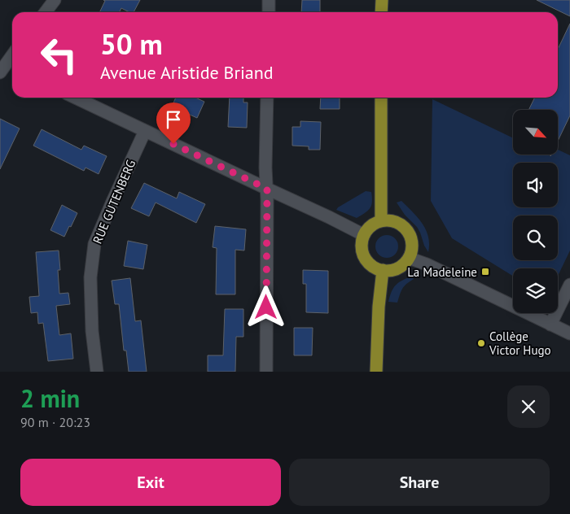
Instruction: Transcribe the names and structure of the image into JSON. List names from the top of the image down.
{
  "streets": {
    "street": ["RUE GUTENBERG"]
  },
  "places": {
    "transit": ["La Madeleine"],
    "other": ["Collège Victor Hugo"]
  },
  "north": "bottom right",
  "page": {
    "turn": ["50 m", "Avenue Aristide Briand"],
    "heading": ["2 min", "90 m · 20:23"],
    "buttons": ["Exit", "Share"]
  }
}
